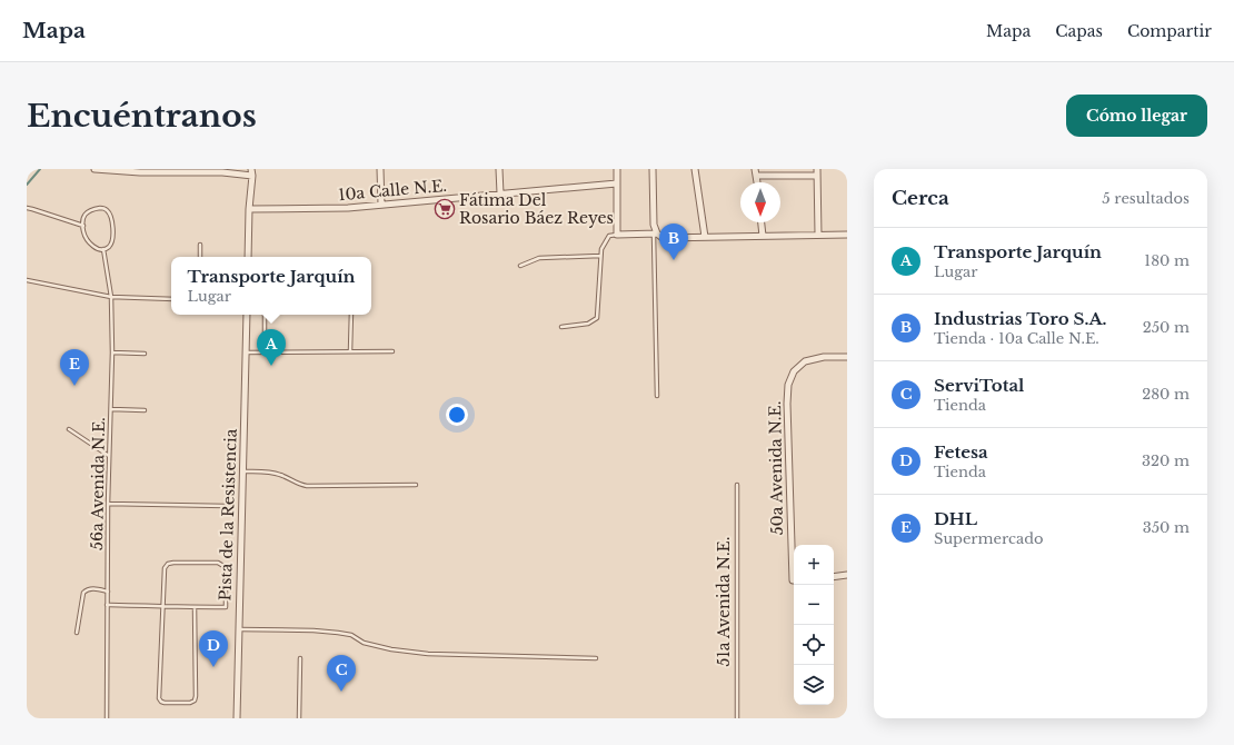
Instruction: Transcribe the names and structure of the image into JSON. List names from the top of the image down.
{
  "streets": {
    "street": ["10a Calle N.E.", "50a Avenida N.E.", "Pista de la Resistencia"],
    "lane": ["56a Avenida N.E.", "51a Avenida N.E."]
  },
  "places": {
    "supermarket": ["Fátima Del Rosario Báez Reyes"]
  },
  "north": "bottom",
  "page": {
    "header": "Mapa",
    "nav": ["Mapa", "Capas", "Compartir"],
    "buttons": "Cómo llegar",
    "title": "Encuéntranos",
    "heading": ["Cerca", "5 resultados"],
    "pins": [
      "B",
      "A",
      "E",
      "D",
      "C"
    ],
    "list": [
      {
        "mark": "A",
        "name": "Transporte Jarquín",
        "note": "Lugar",
        "value": "180 m"
      },
      {
        "mark": "B",
        "name": "Industrias Toro S.A.",
        "note": "Tienda · 10a Calle N.E.",
        "value": "250 m"
      },
      {
        "mark": "C",
        "name": "ServiTotal",
        "note": "Tienda",
        "value": "280 m"
      },
      {
        "mark": "D",
        "name": "Fetesa",
        "note": "Tienda",
        "value": "320 m"
      },
      {
        "mark": "E",
        "name": "DHL",
        "note": "Supermercado",
        "value": "350 m"
      }
    ],
    "popup": ["Transporte Jarquín", "Lugar"],
    "map_buttons": ["+", "−"]
  }
}
